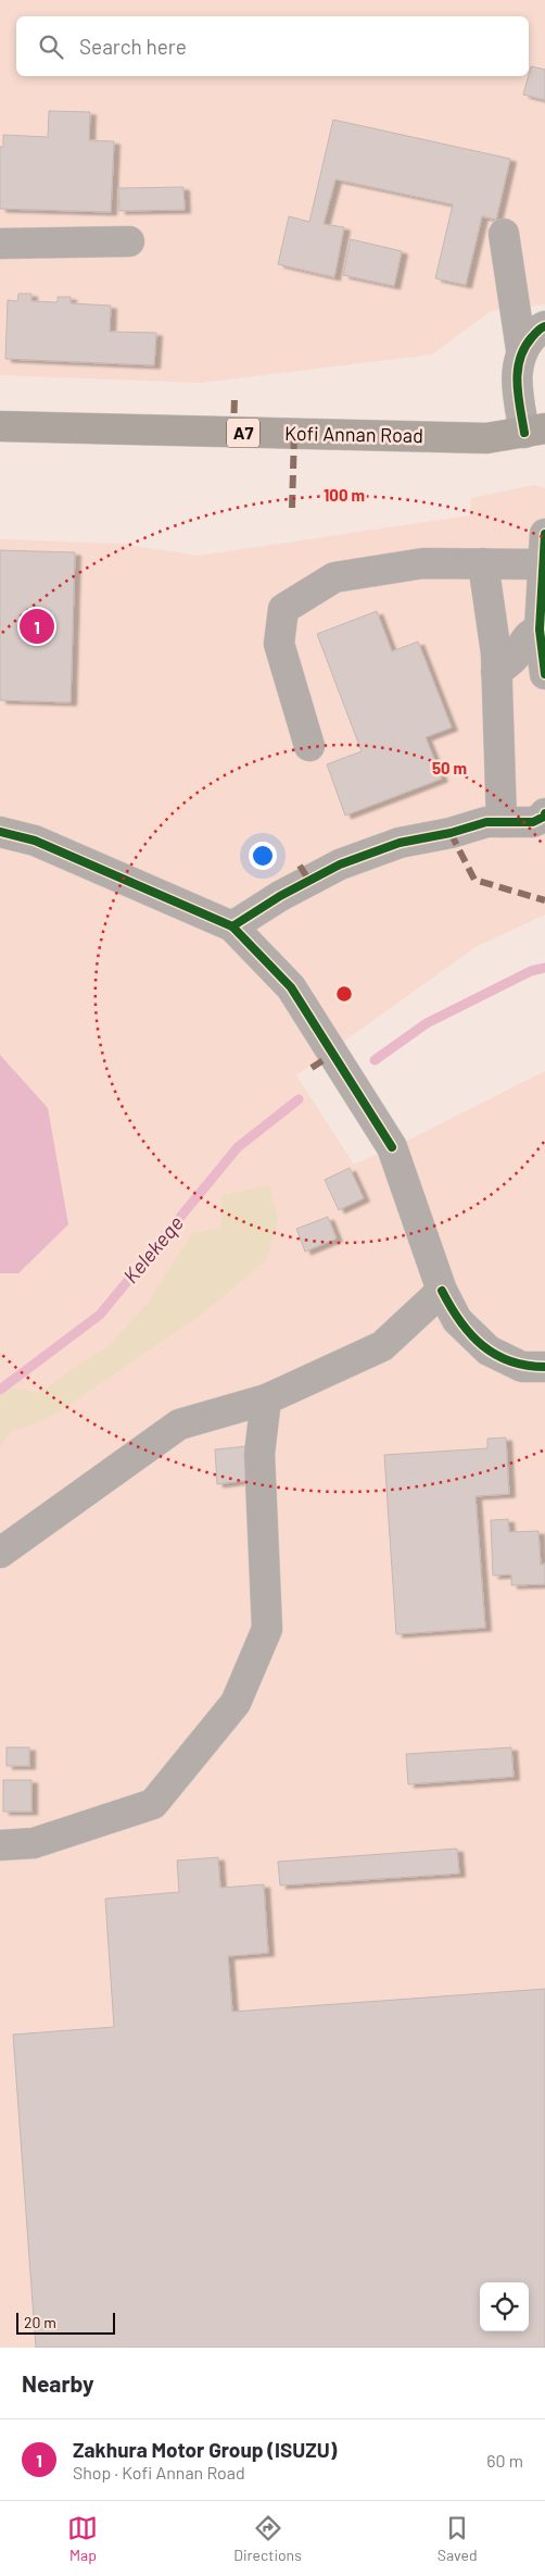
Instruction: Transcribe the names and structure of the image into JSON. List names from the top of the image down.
{
  "streets": {
    "main road": ["A7", "Kofi Annan Road"]
  },
  "water": ["Kelekeqe"],
  "scale_bar": "20 m",
  "page": {
    "search": "Search here",
    "pins": "1",
    "scale": "20 m",
    "heading": "Nearby",
    "list": [
      {
        "mark": "1",
        "name": "Zakhura Motor Group (ISUZU)",
        "note": "Shop · Kofi Annan Road",
        "value": "60 m"
      }
    ],
    "nav": ["Map", "Directions", "Saved"]
  },
  "rings": ["100 m", "50 m"]
}
